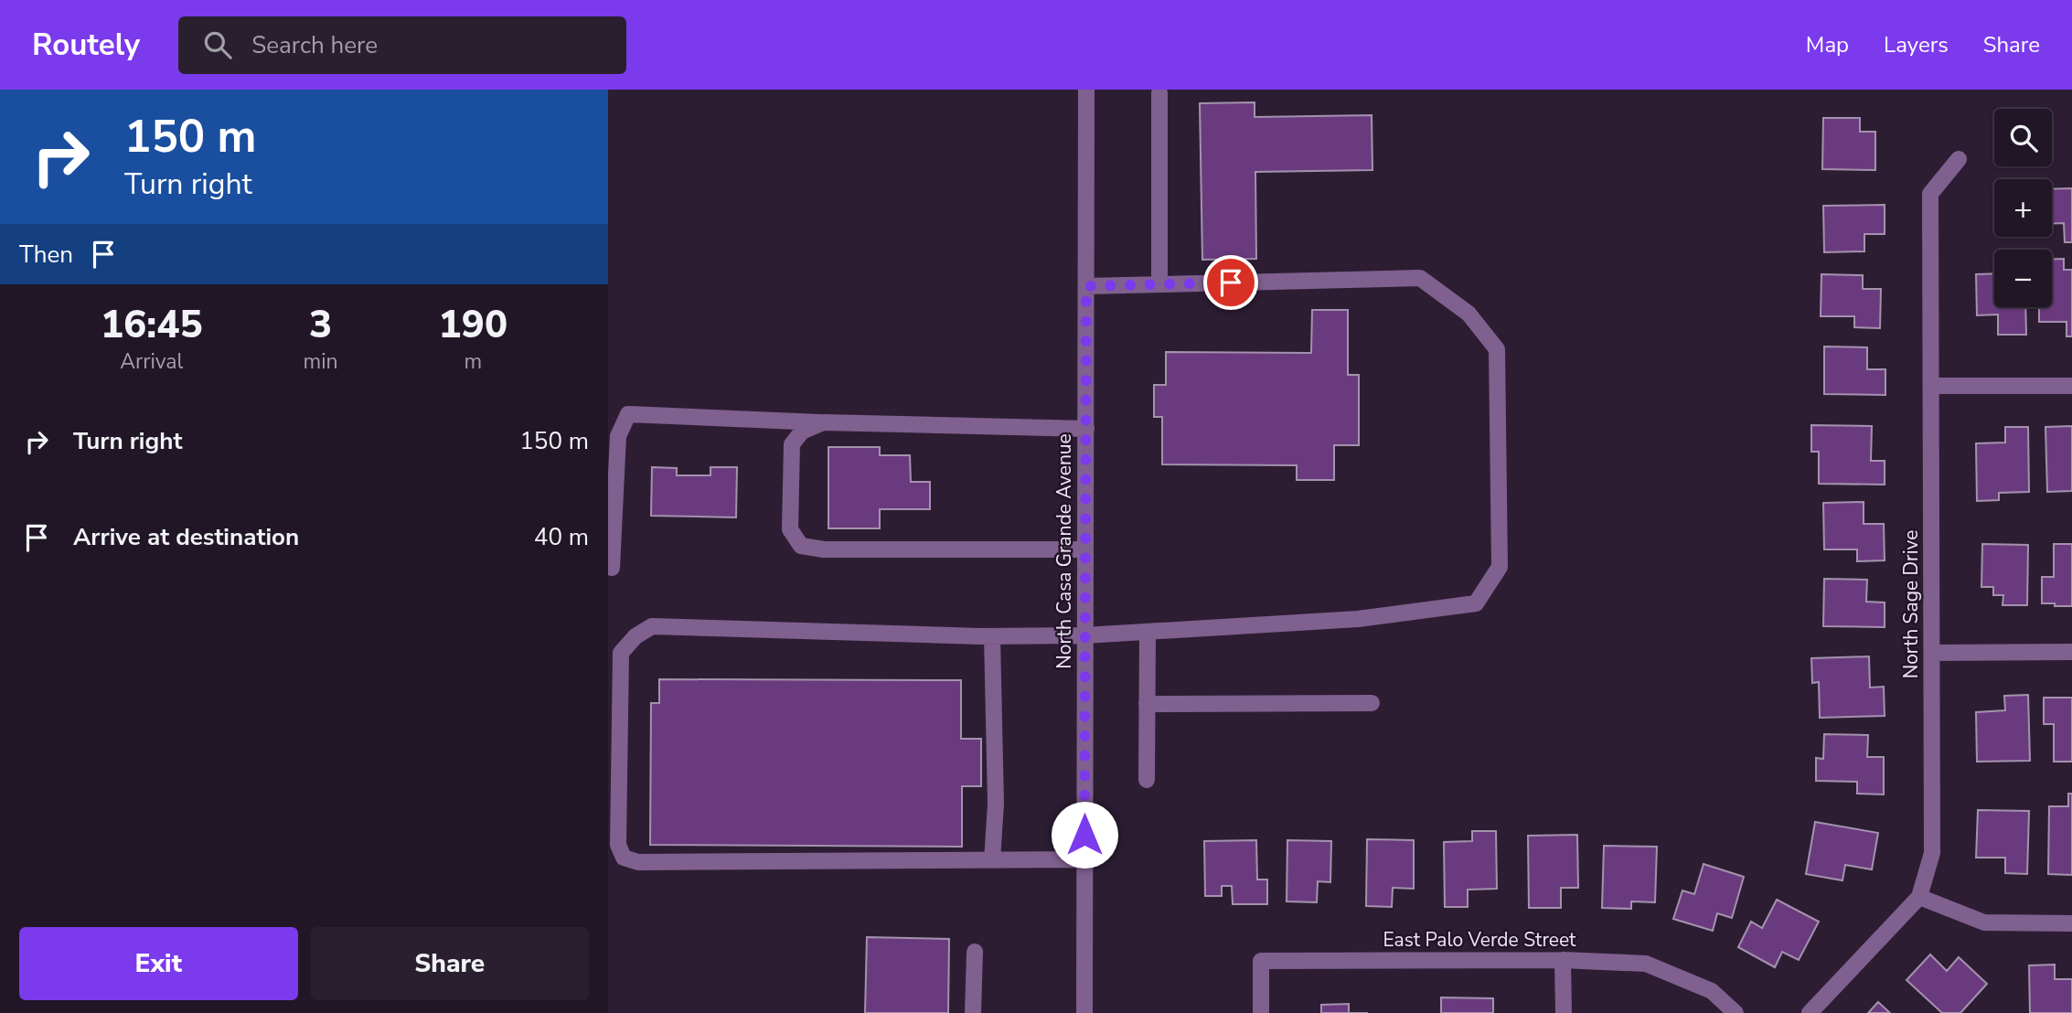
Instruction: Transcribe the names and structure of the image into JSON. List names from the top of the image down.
{
  "streets": {
    "street": ["North Casa Grande Avenue", "North Sage Drive", "East Palo Verde Street"]
  },
  "page": {
    "header": "Routely",
    "search": "Search here",
    "nav": ["Map", "Layers", "Share"],
    "turn": ["150 m", "Turn right"],
    "map_buttons": ["+", "−"],
    "then": "Then",
    "eta": [
      "16:45",
      "Arrival",
      "3",
      "min",
      "190",
      "m"
    ],
    "list": [
      {
        "name": "Turn right",
        "value": "150 m"
      },
      {
        "name": "Arrive at destination",
        "value": "40 m"
      }
    ],
    "buttons": ["Exit", "Share"]
  }
}
